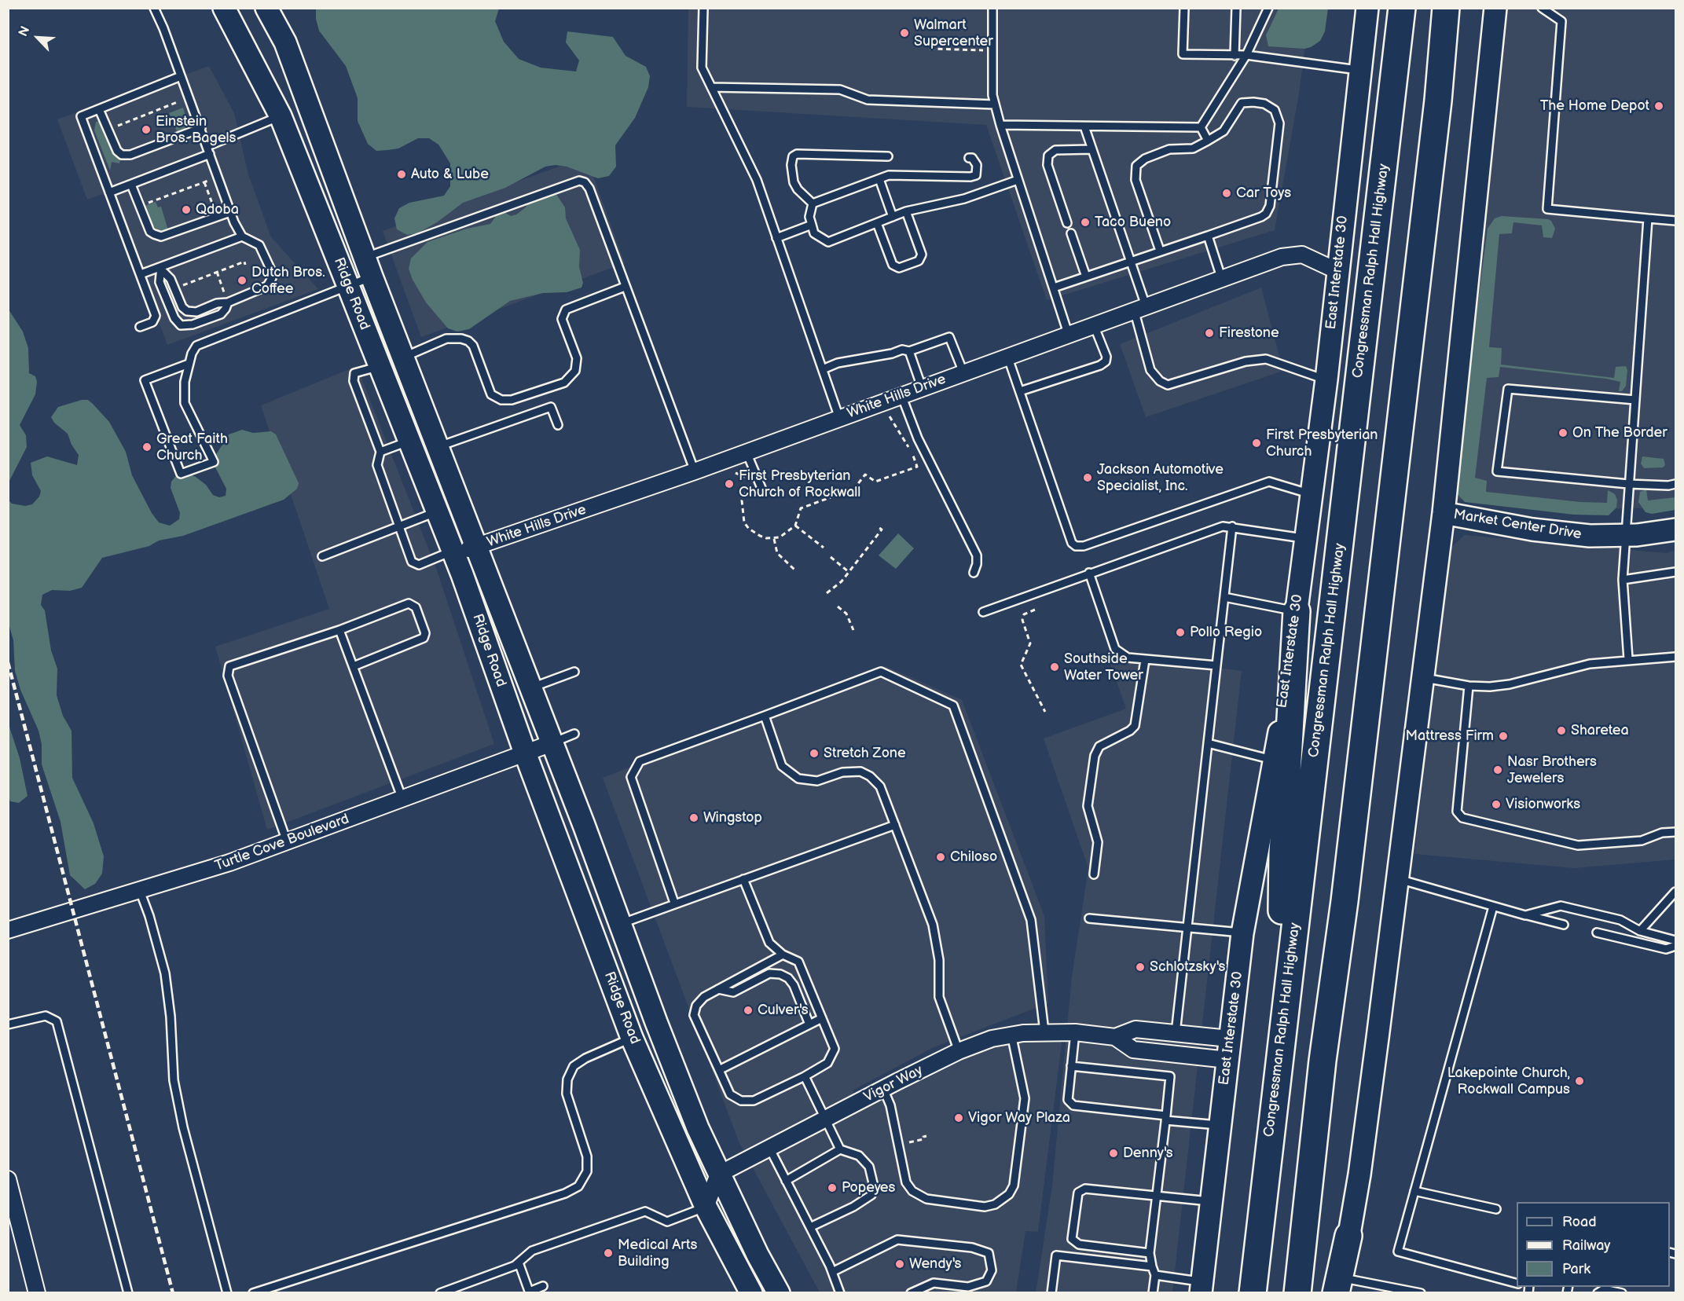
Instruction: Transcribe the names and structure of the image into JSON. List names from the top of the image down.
{
  "streets": {
    "highway": ["Congressman Ralph Hall Highway"],
    "main road": ["East Interstate 30", "Ridge Road", "Market Center Drive"],
    "street": ["White Hills Drive", "Turtle Cove Boulevard", "Vigor Way"]
  },
  "crossings": [
    ["East Interstate 30", "White Hills Drive"],
    ["East Interstate 30", "Vigor Way"],
    ["Ridge Road", "White Hills Drive"],
    ["Ridge Road", "Turtle Cove Boulevard"],
    ["Ridge Road", "Vigor Way"]
  ],
  "places": [
    "Walmart Supercenter",
    "The Home Depot",
    "Einstein Bros. Bagels",
    "Auto & Lube",
    "Car Toys",
    "Qdoba",
    "Taco Bueno",
    "Dutch Bros. Coffee",
    "Firestone",
    "On The Border",
    "First Presbyterian Church",
    "Great Faith Church",
    "Jackson Automotive Specialist, Inc.",
    "First Presbyterian Church of Rockwall",
    "Pollo Regio",
    "Southside Water Tower",
    "Sharetea",
    "Mattress Firm",
    "Stretch Zone",
    "Nasr Brothers Jewelers",
    "Visionworks",
    "Wingstop",
    "Chiloso",
    "Schlotzsky's",
    "Culver's",
    "Lakepointe Church, Rockwall Campus",
    "Vigor Way Plaza",
    "Denny's",
    "Popeyes",
    "Medical Arts Building",
    "Wendy's"
  ],
  "legend": ["Road", "Railway", "Park"],
  "north": "top left"
}
